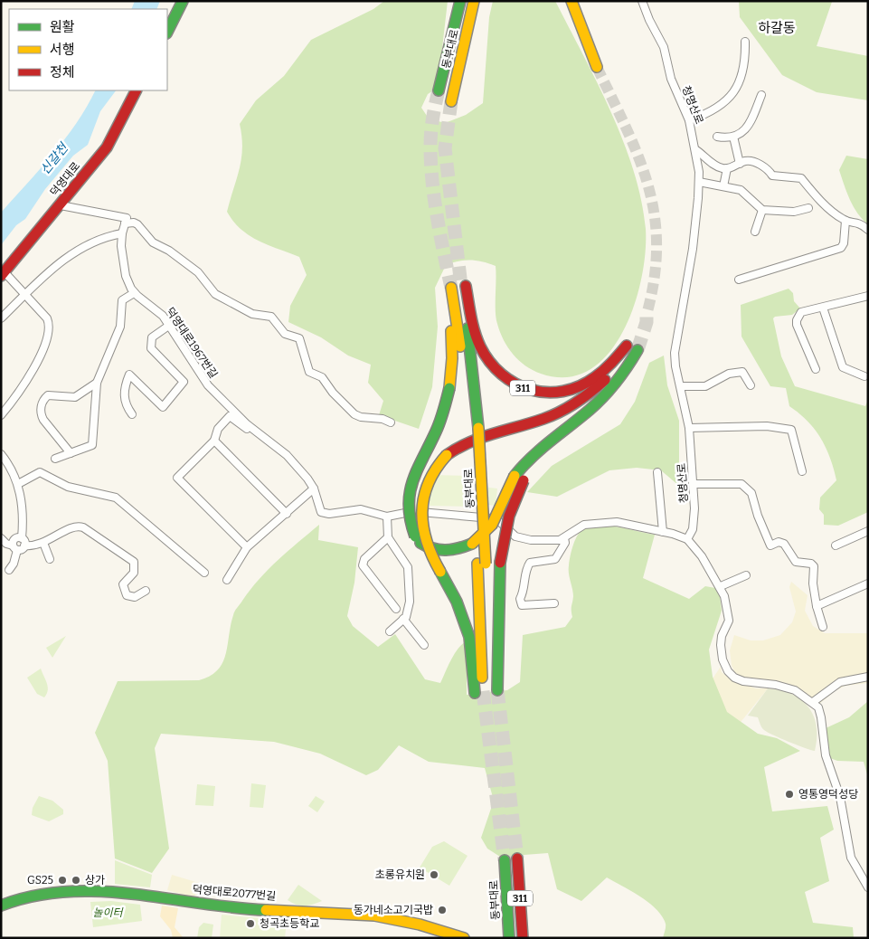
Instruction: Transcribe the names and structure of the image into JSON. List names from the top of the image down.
{
  "streets": {
    "main road": [
      "동부대로",
      "덕영대로",
      "311",
      "덕영대로2077번길"
    ],
    "street": ["청명산로", "덕영대로1967번길"]
  },
  "crossings": [
    ["동부대로", "311"]
  ],
  "districts": ["하갈동"],
  "water": ["신갈천"],
  "parks": ["놀이터"],
  "places": [
    "영통영덕성당",
    "초롱유치원",
    "GS25",
    "상가",
    "동가네소고기국밥",
    "청곡초등학교"
  ],
  "legend": ["원활", "서행", "정체"]
}
